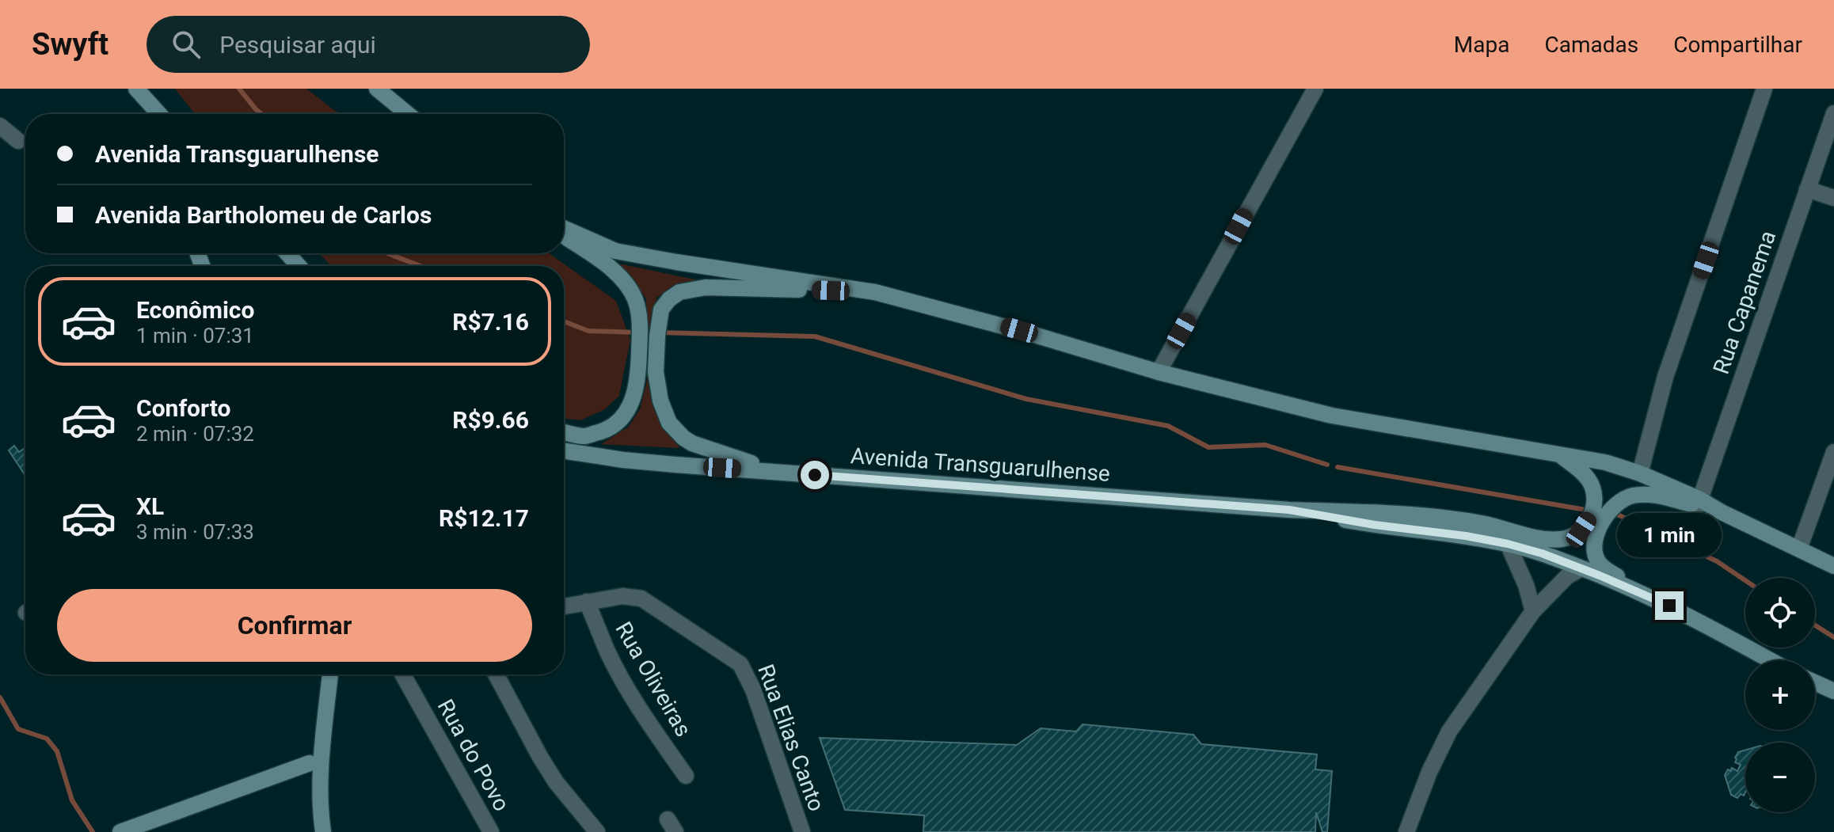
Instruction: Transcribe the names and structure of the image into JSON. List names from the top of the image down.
{
  "streets": {
    "main road": ["Avenida Transguarulhense"],
    "street": [
      "Rua Capanema",
      "Rua Oliveiras",
      "Rua Elias Canto",
      "Rua do Povo"
    ]
  },
  "crossings": [
    ["Rua Oliveiras", "Rua Elias Canto"]
  ],
  "page": {
    "header": "Swyft",
    "search": "Pesquisar aqui",
    "nav": ["Mapa", "Camadas", "Compartilhar"],
    "banner": ["Avenida Transguarulhense", "Avenida Bartholomeu de Carlos"],
    "list": [
      {
        "name": "Econômico",
        "note": "1 min · 07:31",
        "value": "R$7.16"
      },
      {
        "name": "Conforto",
        "note": "2 min · 07:32",
        "value": "R$9.66"
      },
      {
        "name": "XL",
        "note": "3 min · 07:33",
        "value": "R$12.17"
      }
    ],
    "bubble": "1 min",
    "buttons": "Confirmar",
    "map_buttons": ["+", "−"]
  }
}
